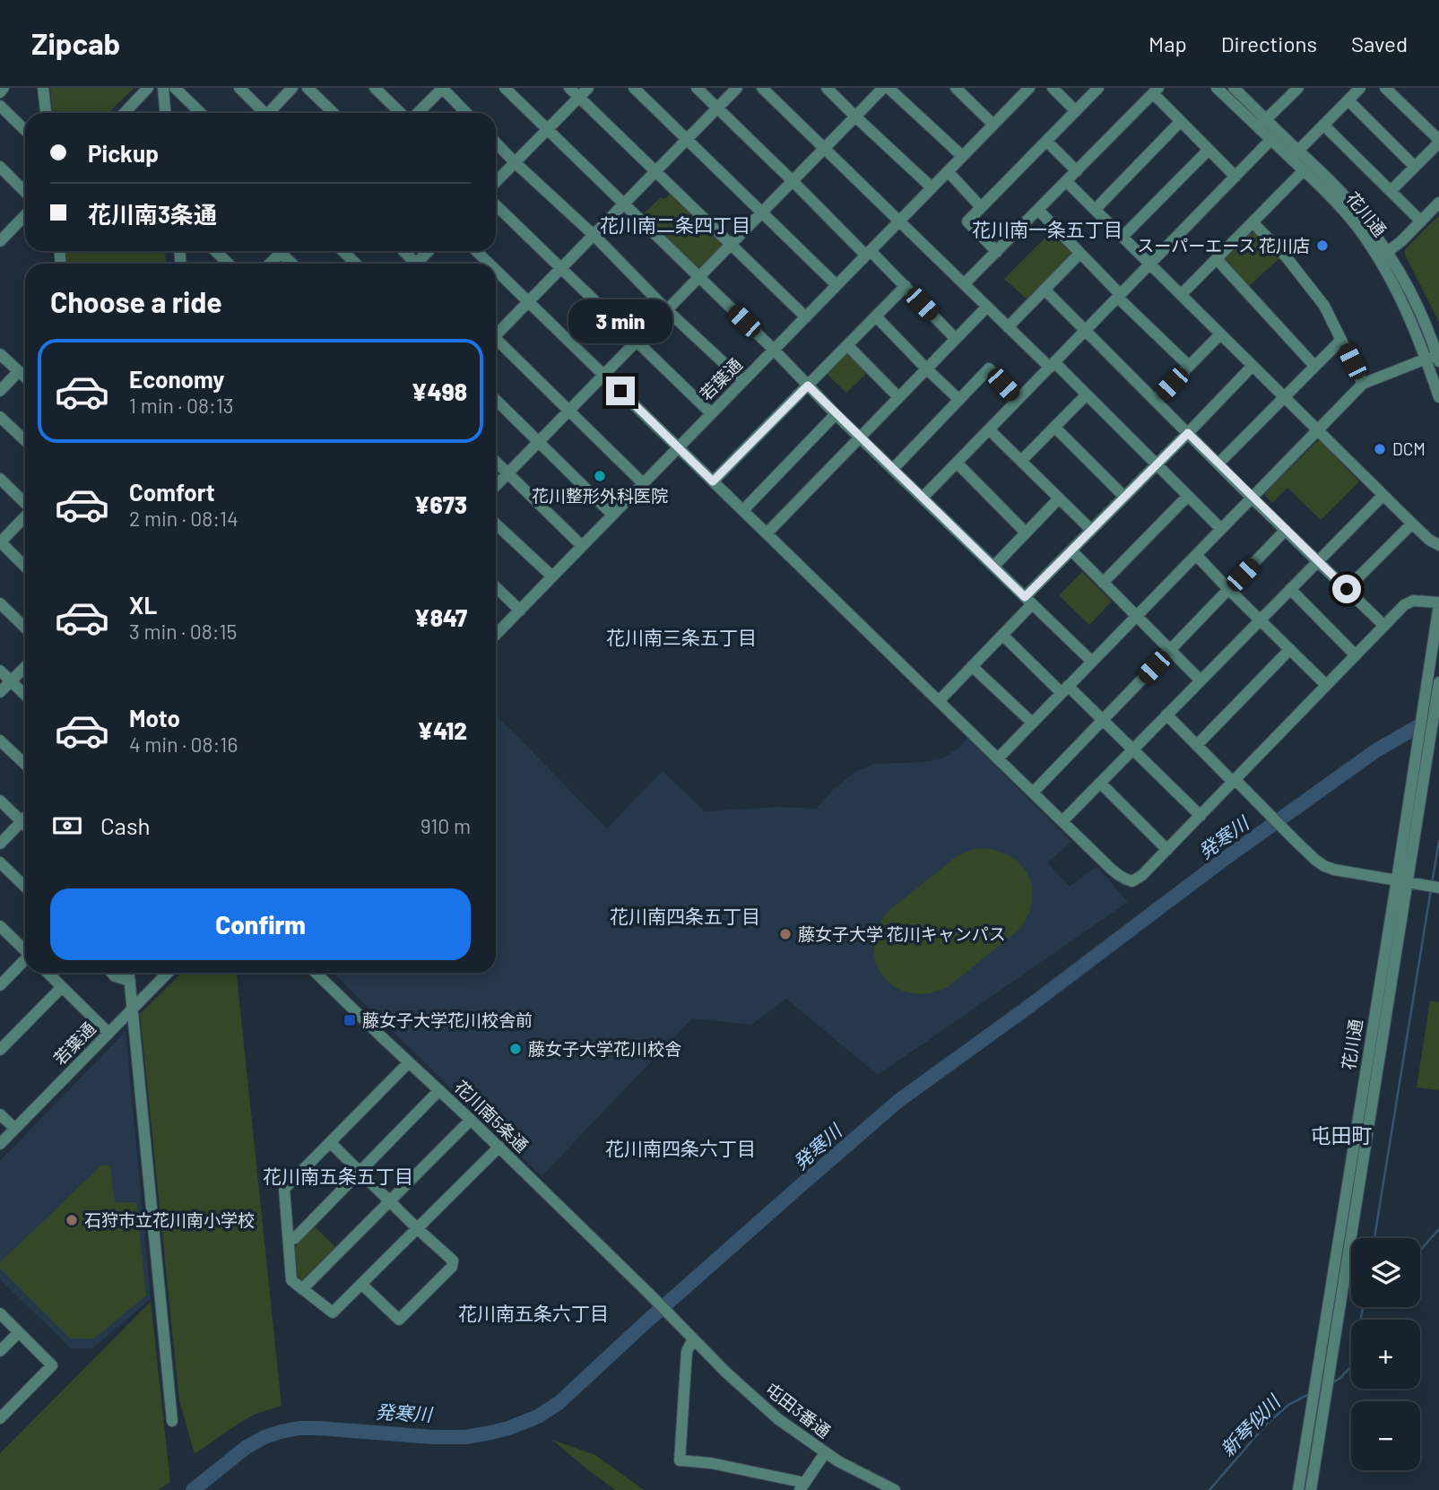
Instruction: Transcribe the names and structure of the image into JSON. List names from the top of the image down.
{
  "streets": {
    "street": [
      "花川通",
      "若葉通",
      "花川南5条通",
      "屯田3番通"
    ]
  },
  "crossings": [
    ["花川南5条通", "屯田3番通"]
  ],
  "districts": [
    "花川南二条四丁目",
    "花川南一条五丁目",
    "花川南三条五丁目",
    "花川南四条五丁目",
    "屯田町",
    "花川南四条六丁目",
    "花川南五条五丁目",
    "花川南五条六丁目"
  ],
  "water": ["発寒川", "新琴似川"],
  "places": {
    "other": [
      "スーパーエース 花川店",
      "DCM",
      "花川整形外科医院",
      "藤女子大学 花川キャンパス",
      "藤女子大学花川校舎",
      "石狩市立花川南小学校"
    ],
    "transit": ["藤女子大学花川校舎前"]
  },
  "page": {
    "header": "Zipcab",
    "nav": ["Map", "Directions", "Saved"],
    "banner": ["Pickup", "花川南3条通"],
    "heading": "Choose a ride",
    "bubble": "3 min",
    "list": [
      {
        "name": "Economy",
        "note": "1 min · 08:13",
        "value": "¥498"
      },
      {
        "name": "Comfort",
        "note": "2 min · 08:14",
        "value": "¥673"
      },
      {
        "name": "XL",
        "note": "3 min · 08:15",
        "value": "¥847"
      },
      {
        "name": "Moto",
        "note": "4 min · 08:16",
        "value": "¥412"
      }
    ],
    "pay": ["Cash", "910 m"],
    "buttons": "Confirm",
    "map_buttons": ["+", "−"]
  }
}
